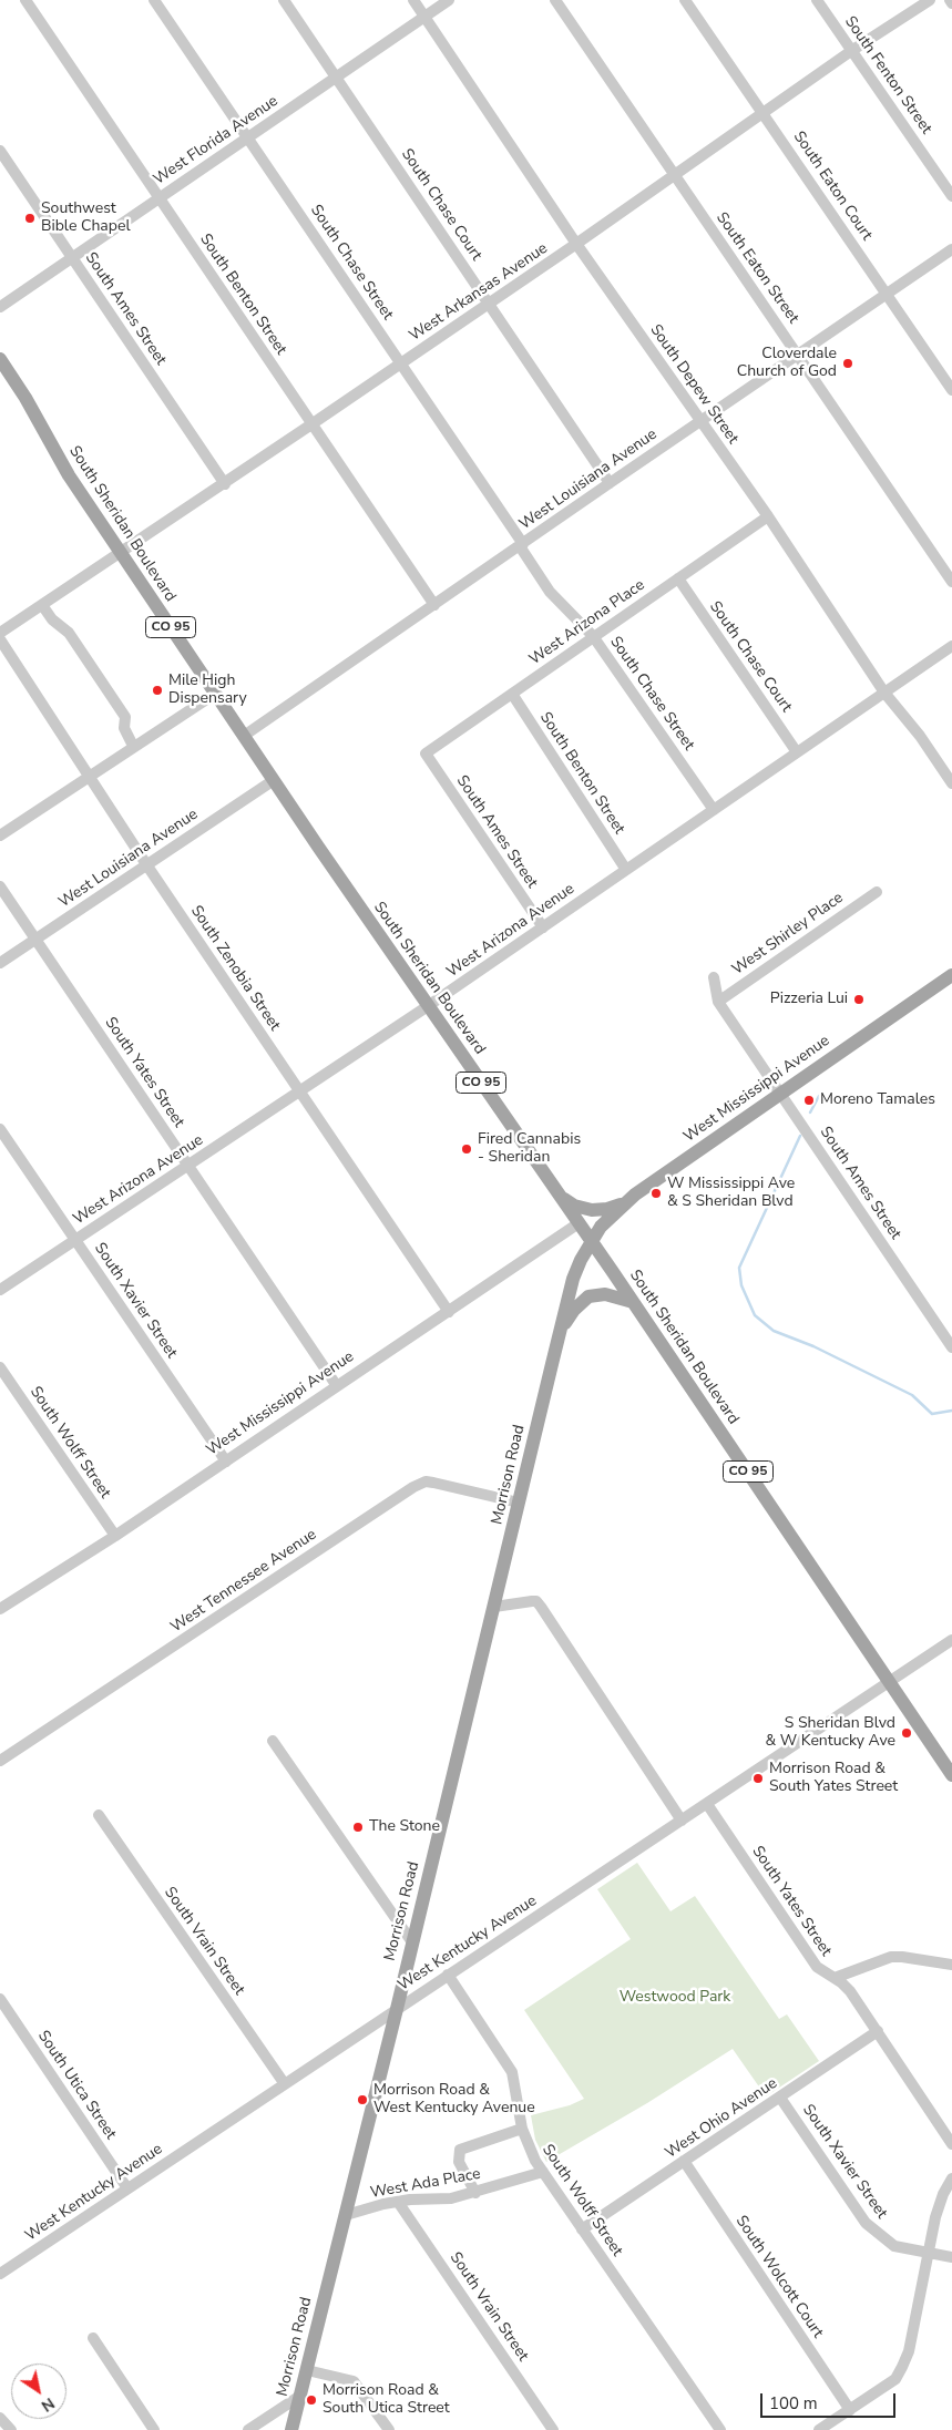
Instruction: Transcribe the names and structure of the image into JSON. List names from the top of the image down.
{
  "streets": {
    "main road": [
      "South Sheridan Boulevard",
      "CO 95",
      "West Mississippi Avenue",
      "Morrison Road"
    ],
    "street": [
      "South Fenton Street",
      "West Florida Avenue",
      "South Eaton Court",
      "South Chase Court",
      "South Chase Street",
      "South Eaton Street",
      "West Arkansas Avenue",
      "South Benton Street",
      "South Ames Street",
      "South Depew Street",
      "West Louisiana Avenue",
      "West Arizona Place",
      "West Arizona Avenue",
      "West Shirley Place",
      "South Zenobia Street",
      "South Yates Street",
      "South Xavier Street",
      "South Wolff Street",
      "West Tennessee Avenue",
      "South Vrain Street",
      "West Kentucky Avenue",
      "South Utica Street",
      "West Ohio Avenue",
      "West Ada Place",
      "South Wolcott Court"
    ]
  },
  "crossings": [
    ["South Fenton Street", "West Arkansas Avenue"],
    ["West Florida Avenue", "South Chase Court"],
    ["West Florida Avenue", "South Chase Street"],
    ["West Florida Avenue", "South Benton Street"],
    ["West Florida Avenue", "South Ames Street"],
    ["West Florida Avenue", "South Depew Street"],
    ["South Eaton Court", "West Arkansas Avenue"],
    ["South Eaton Court", "West Louisiana Avenue"],
    ["South Chase Court", "West Arkansas Avenue"],
    ["South Chase Court", "West Louisiana Avenue"],
    ["South Chase Court", "West Arizona Place"],
    ["South Chase Court", "West Arizona Avenue"],
    ["South Chase Street", "West Arkansas Avenue"],
    ["South Chase Street", "West Louisiana Avenue"],
    ["South Chase Street", "West Arizona Place"],
    ["South Chase Street", "West Arizona Avenue"],
    ["South Eaton Street", "West Arkansas Avenue"],
    ["South Eaton Street", "West Louisiana Avenue"],
    ["West Arkansas Avenue", "South Benton Street"],
    ["West Arkansas Avenue", "South Ames Street"],
    ["West Arkansas Avenue", "South Depew Street"],
    ["West Arkansas Avenue", "South Sheridan Boulevard"],
    ["South Benton Street", "West Louisiana Avenue"],
    ["South Benton Street", "West Arizona Place"],
    ["South Benton Street", "West Arizona Avenue"],
    ["South Ames Street", "West Arizona Place"],
    ["South Ames Street", "West Arizona Avenue"],
    ["South Ames Street", "West Shirley Place"],
    ["South Ames Street", "West Mississippi Avenue"],
    ["South Depew Street", "West Louisiana Avenue"],
    ["South Depew Street", "West Arizona Place"],
    ["South Depew Street", "West Arizona Avenue"],
    ["West Louisiana Avenue", "South Sheridan Boulevard"],
    ["West Louisiana Avenue", "South Zenobia Street"],
    ["West Louisiana Avenue", "South Yates Street"],
    ["South Sheridan Boulevard", "West Arizona Avenue"],
    ["South Sheridan Boulevard", "West Mississippi Avenue"],
    ["South Sheridan Boulevard", "Morrison Road"],
    ["South Sheridan Boulevard", "West Kentucky Avenue"],
    ["West Arizona Avenue", "South Zenobia Street"],
    ["West Arizona Avenue", "South Yates Street"],
    ["West Arizona Avenue", "South Xavier Street"],
    ["South Zenobia Street", "West Mississippi Avenue"],
    ["South Yates Street", "West Mississippi Avenue"],
    ["South Yates Street", "West Kentucky Avenue"],
    ["South Yates Street", "West Ohio Avenue"],
    ["West Mississippi Avenue", "South Xavier Street"],
    ["West Mississippi Avenue", "South Wolff Street"],
    ["West Mississippi Avenue", "Morrison Road"],
    ["South Xavier Street", "West Ohio Avenue"],
    ["South Wolff Street", "West Kentucky Avenue"],
    ["South Wolff Street", "West Ohio Avenue"],
    ["South Wolff Street", "West Ada Place"],
    ["Morrison Road", "West Tennessee Avenue"],
    ["Morrison Road", "West Kentucky Avenue"],
    ["Morrison Road", "West Ada Place"],
    ["South Vrain Street", "West Kentucky Avenue"],
    ["South Vrain Street", "West Ada Place"],
    ["West Kentucky Avenue", "South Utica Street"],
    ["West Ohio Avenue", "South Wolcott Court"]
  ],
  "parks": ["Westwood Park"],
  "places": [
    "Southwest Bible Chapel",
    "Cloverdale Church of God",
    "Mile High Dispensary",
    "Pizzeria Lui",
    "Moreno Tamales",
    "Fired Cannabis - Sheridan",
    "W Mississippi Ave & S Sheridan Blvd",
    "S Sheridan Blvd & W Kentucky Ave",
    "Morrison Road & South Yates Street",
    "The Stone",
    "Morrison Road & West Kentucky Avenue",
    "Morrison Road & South Utica Street"
  ],
  "scale_bar": "100 m",
  "north": "bottom right"
}
